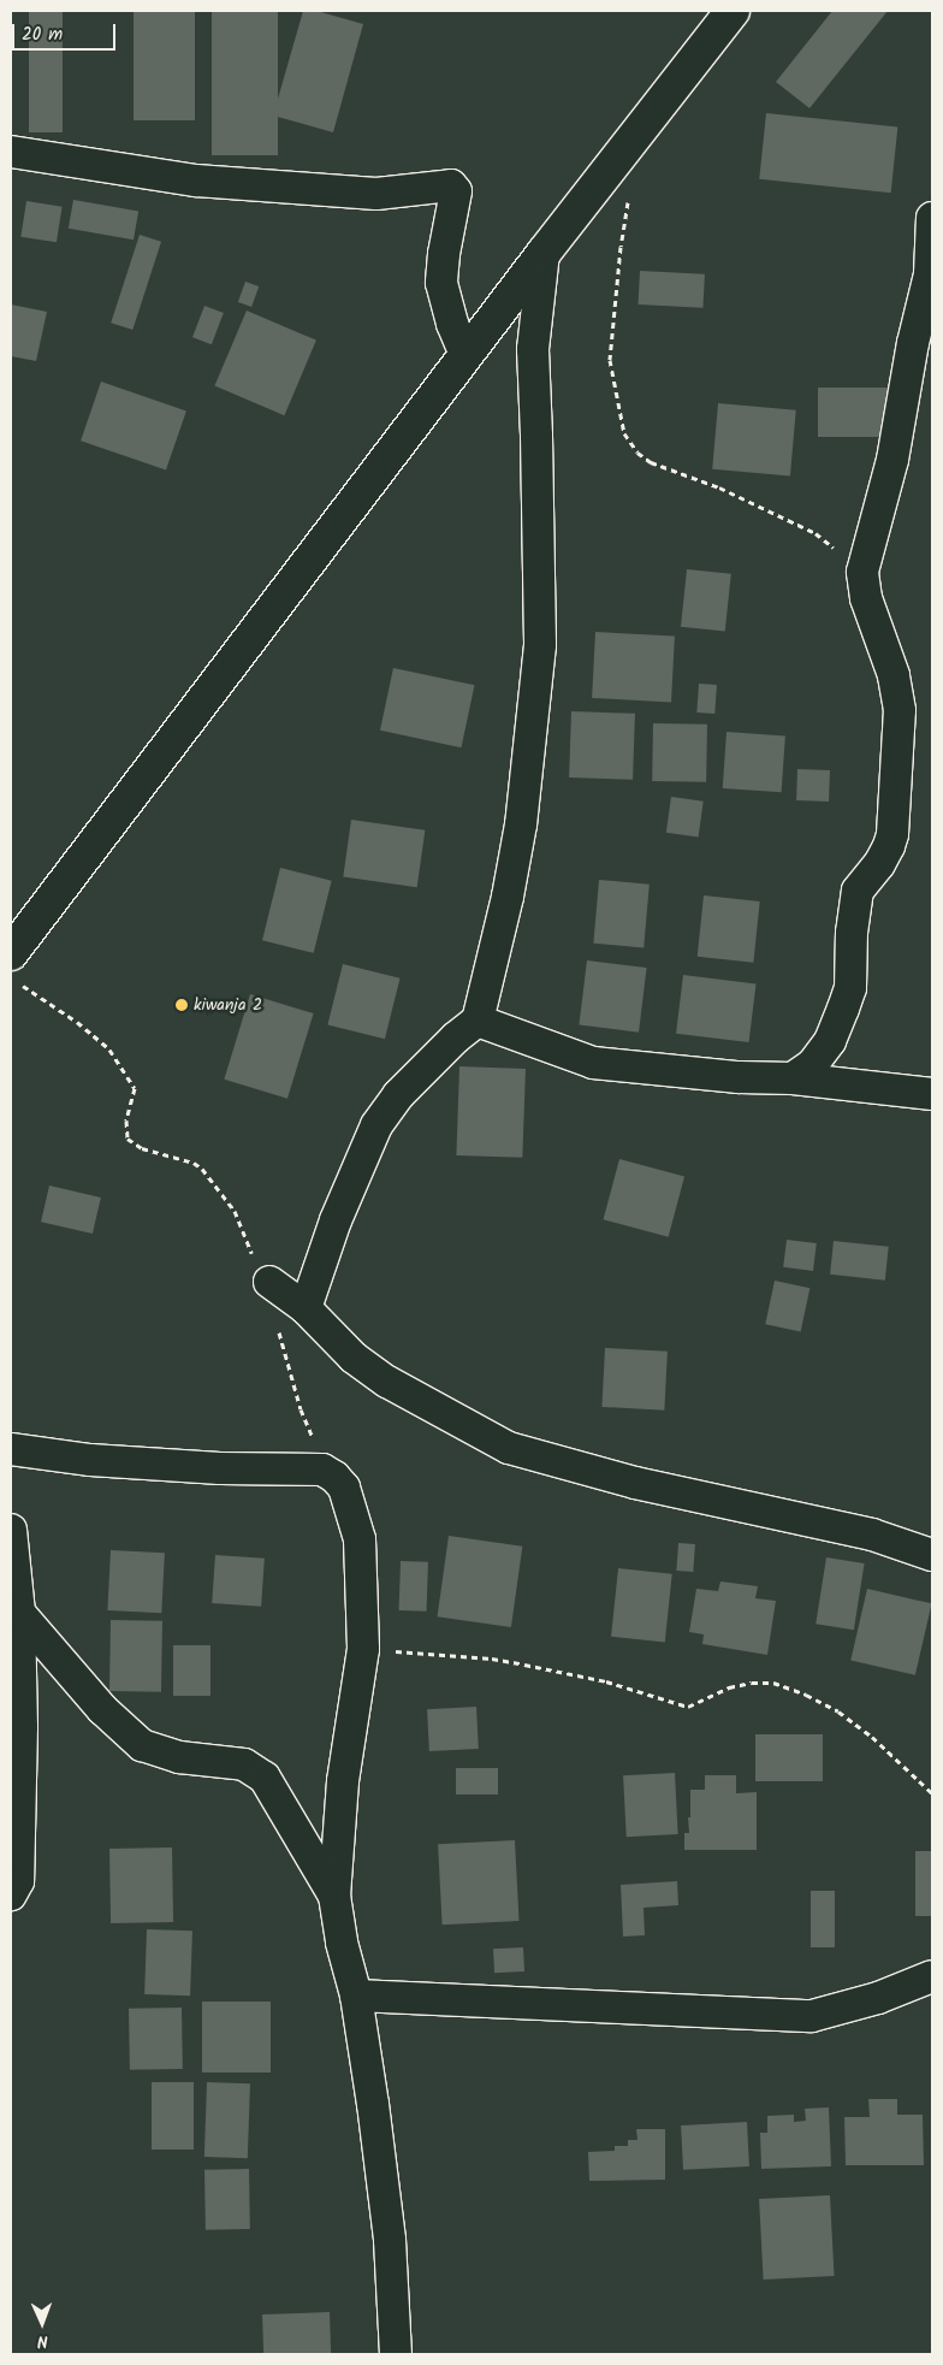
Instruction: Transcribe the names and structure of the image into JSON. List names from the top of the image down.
{
  "places": ["kiwanja 2"],
  "scale_bar": "20 m",
  "north": "bottom"
}
